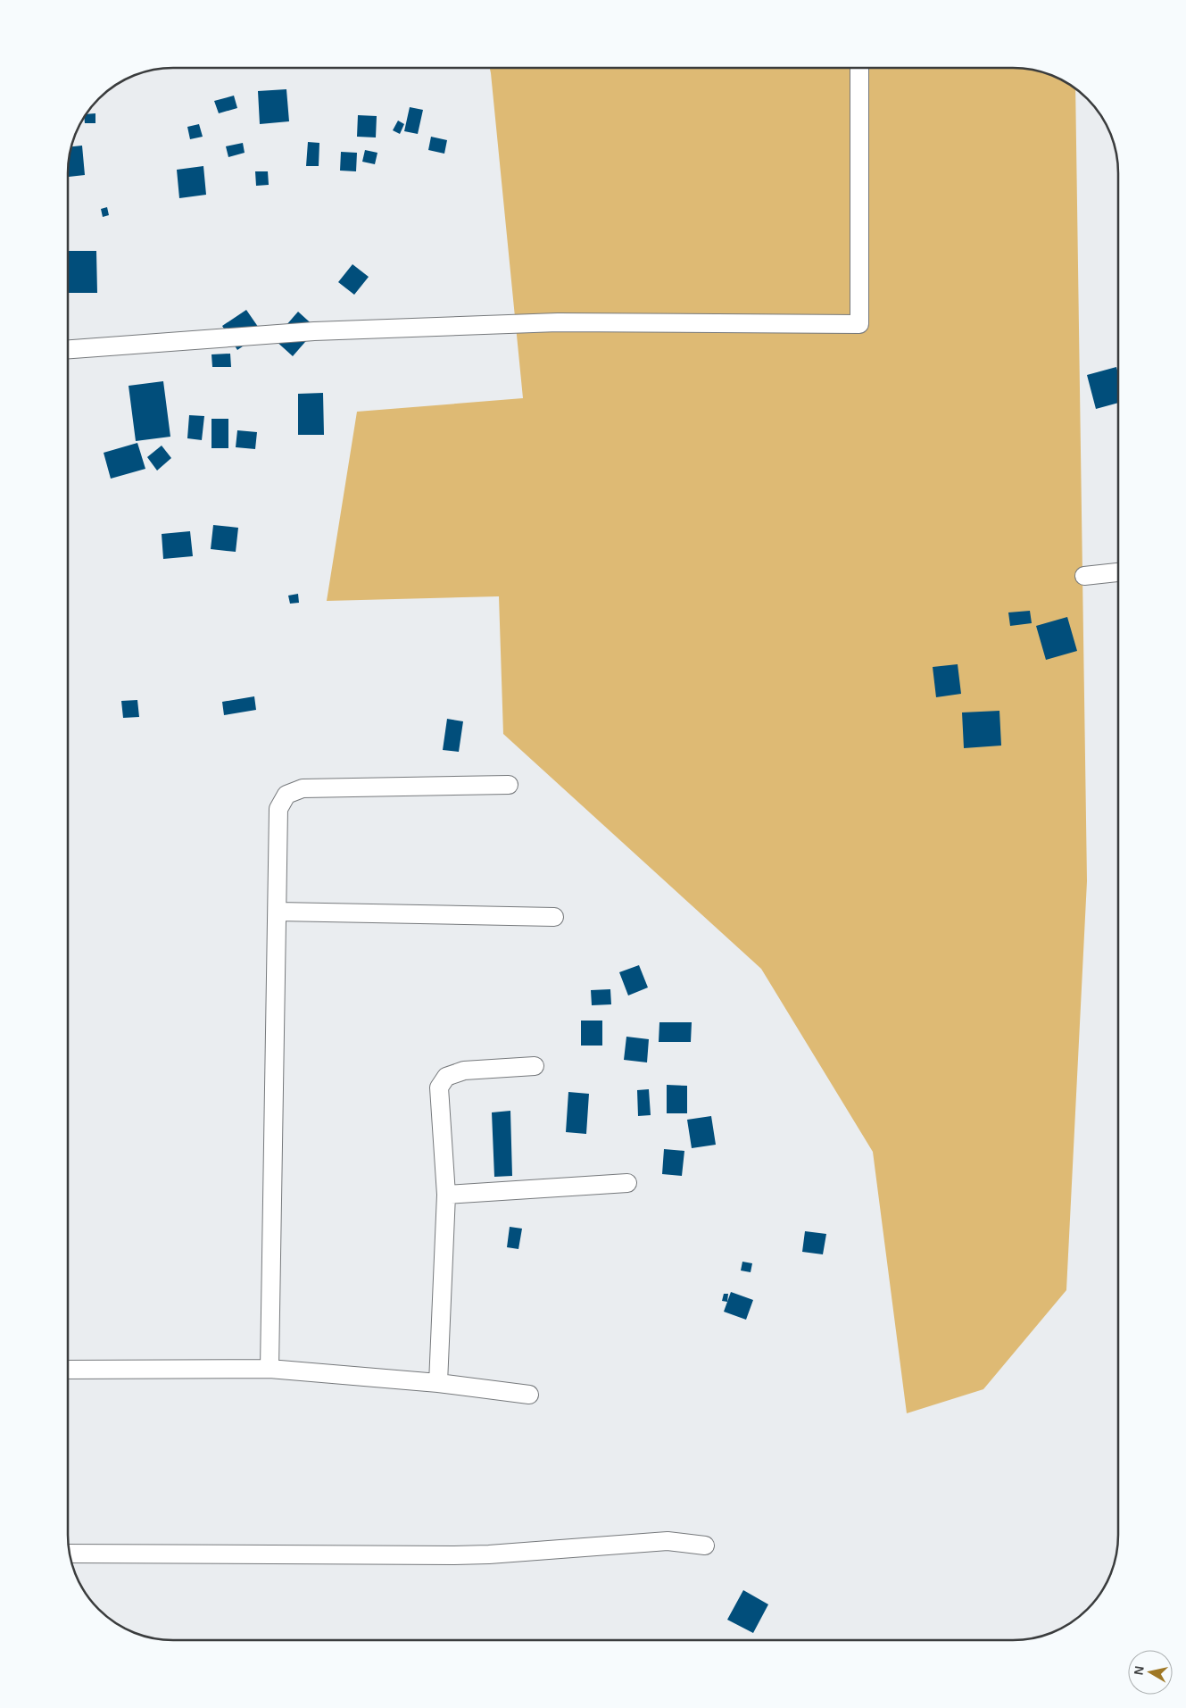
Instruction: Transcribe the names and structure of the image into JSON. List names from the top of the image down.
{
  "north": "left"
}
